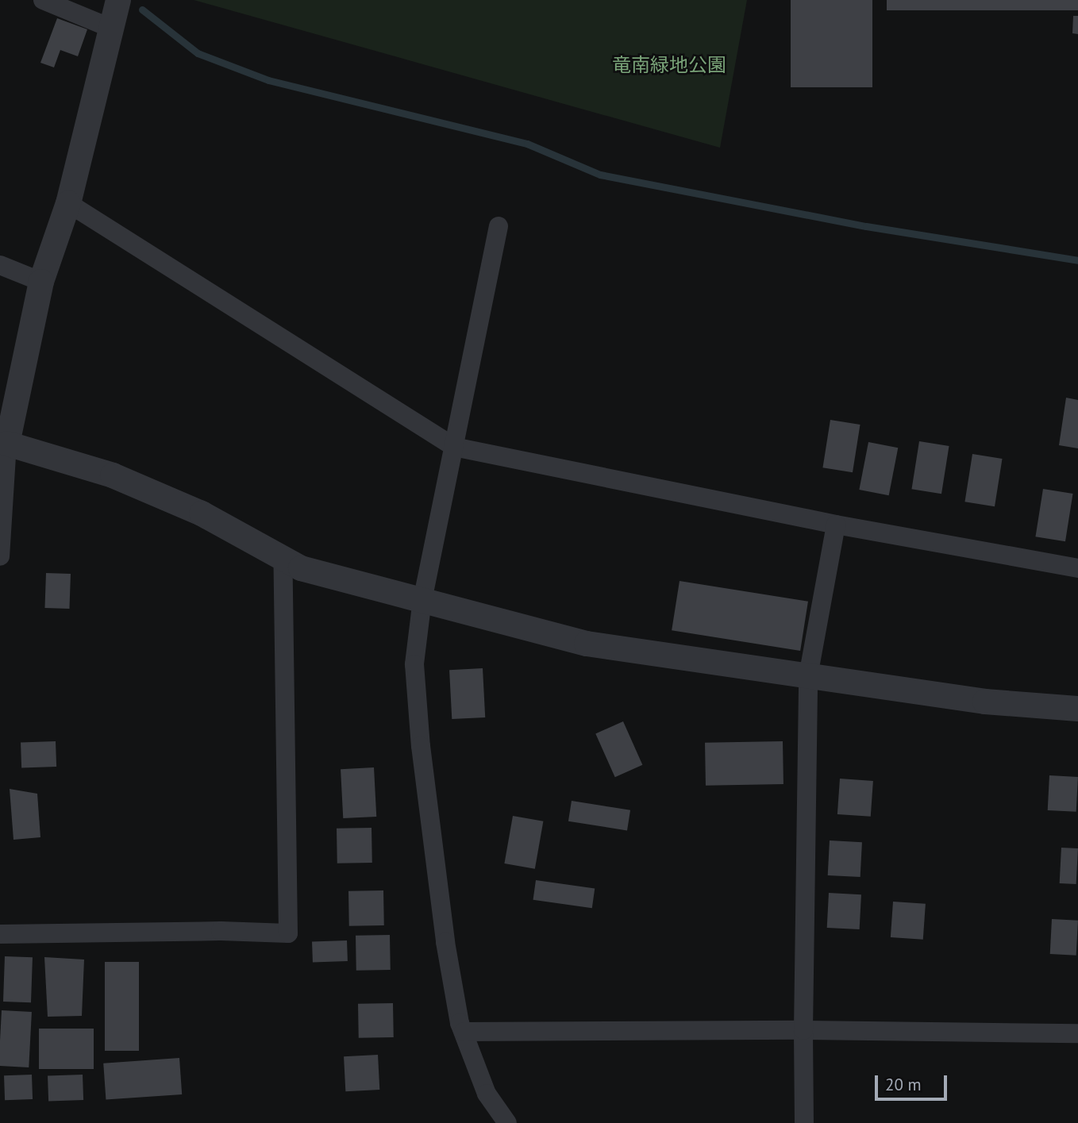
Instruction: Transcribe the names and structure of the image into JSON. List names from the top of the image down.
{
  "parks": ["竜南緑地公園"],
  "scale_bar": "20 m"
}
